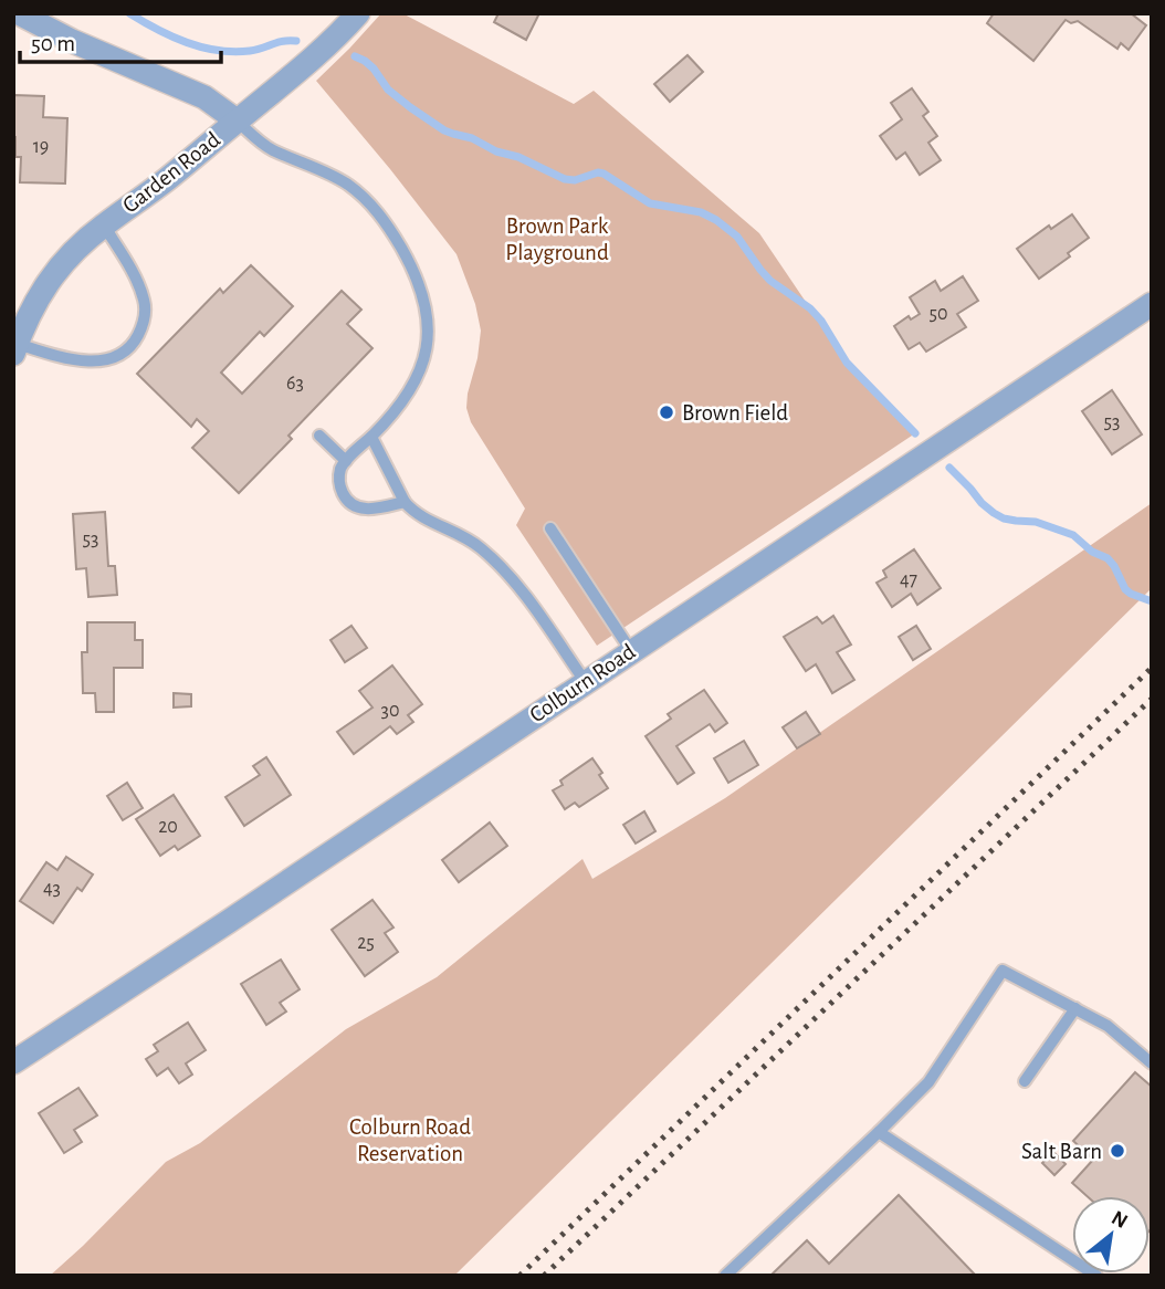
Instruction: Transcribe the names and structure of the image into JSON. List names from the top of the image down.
{
  "streets": {
    "street": ["Garden Road", "Colburn Road"]
  },
  "parks": ["Brown Park Playground", "Colburn Road Reservation"],
  "places": ["Brown Field", "Salt Barn"],
  "house_numbers": [
    "19",
    "50",
    "63",
    "53",
    "53",
    "47",
    "30",
    "20",
    "43",
    "25"
  ],
  "scale_bar": "50 m",
  "north": "top right"
}
